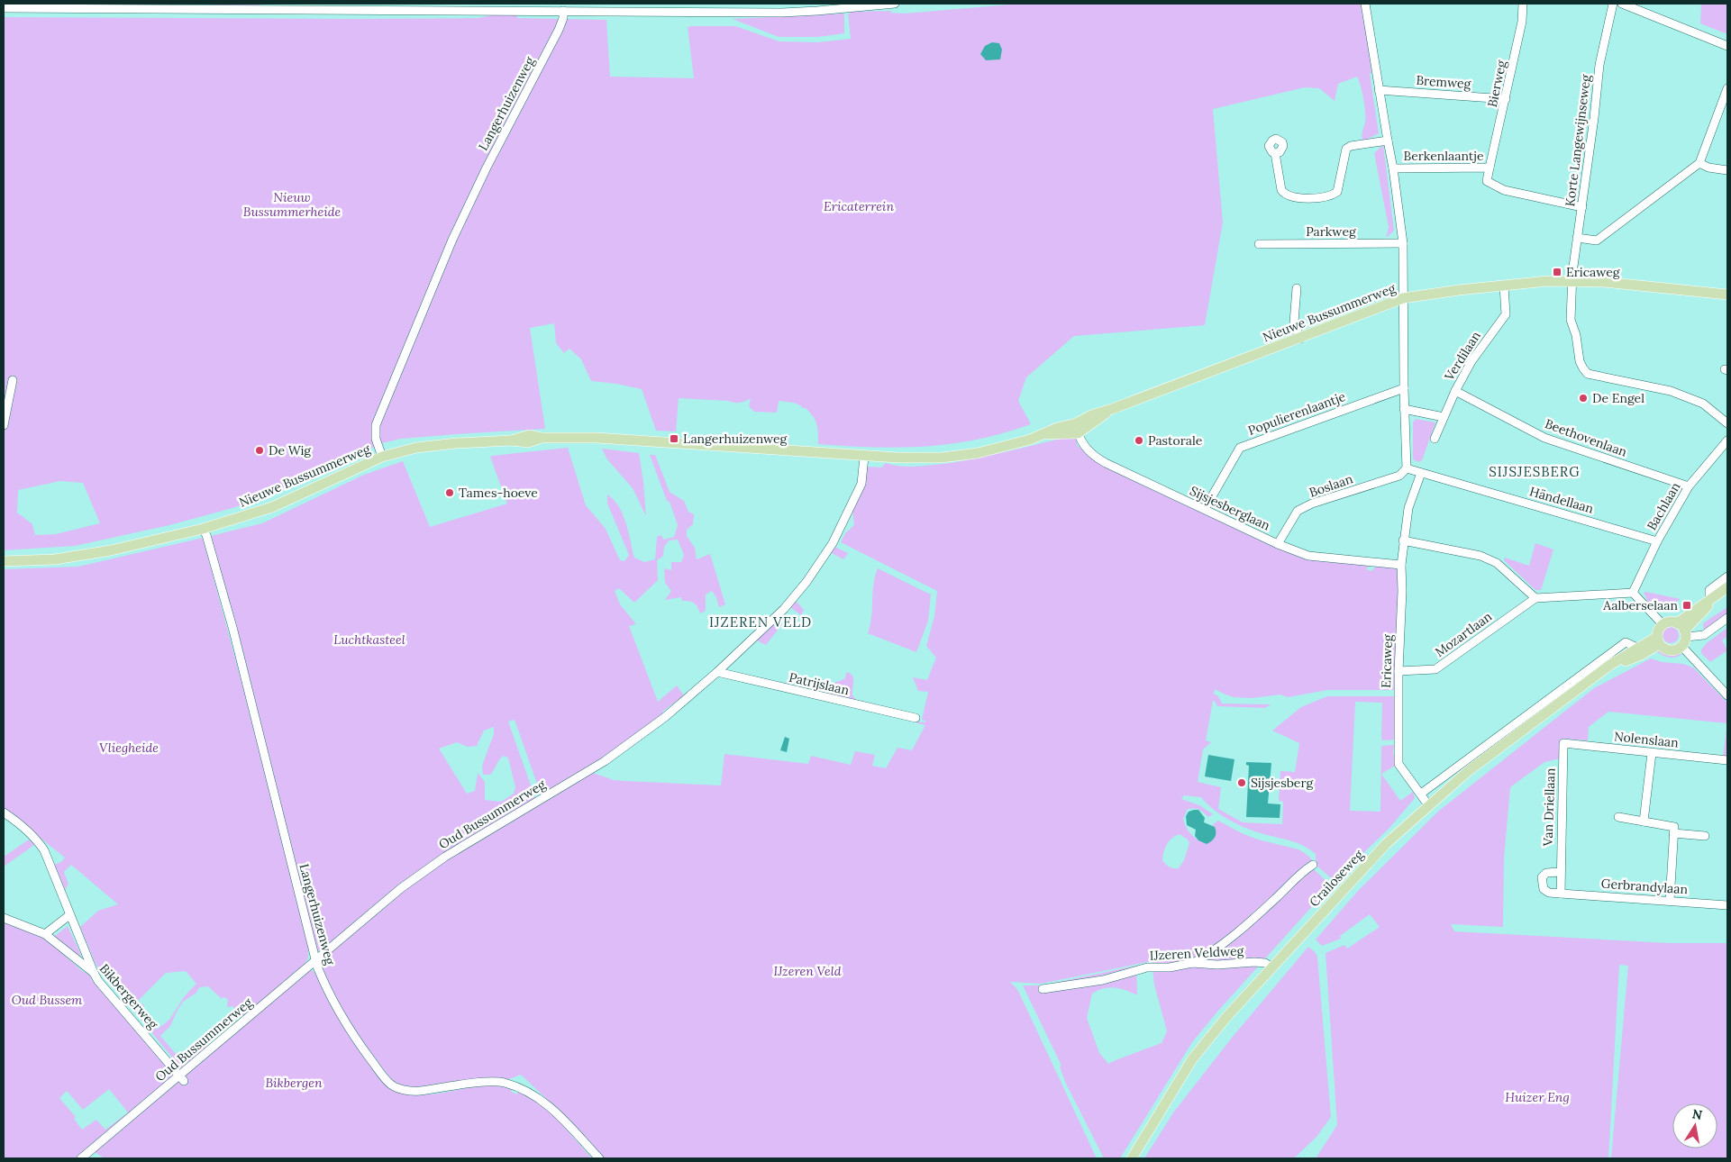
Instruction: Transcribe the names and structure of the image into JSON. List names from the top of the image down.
{
  "streets": {
    "main road": ["Nieuwe Bussummerweg", "Crailoseweg"],
    "street": [
      "Bremweg",
      "Bierweg",
      "Langerhuizenweg",
      "Korte Langewijnseweg",
      "Berkenlaantje",
      "Parkweg",
      "Verdilaan",
      "Populierenlaantje",
      "Beethovenlaan",
      "Boslaan",
      "Händellaan",
      "Bachlaan",
      "Sijsjesberglaan",
      "Mozartlaan",
      "Ericaweg",
      "Patrijslaan",
      "Nolenslaan",
      "Van Driellaan",
      "Oud Bussummerweg",
      "Gerbrandylaan",
      "IJzeren Veldweg",
      "Bikbergerweg"
    ]
  },
  "crossings": [
    ["Bremweg", "Bierweg"],
    ["Bierweg", "Berkenlaantje"],
    ["Langerhuizenweg", "Nieuwe Bussummerweg"],
    ["Langerhuizenweg", "Oud Bussummerweg"],
    ["Korte Langewijnseweg", "Berkenlaantje"],
    ["Korte Langewijnseweg", "Nieuwe Bussummerweg"],
    ["Nieuwe Bussummerweg", "Verdilaan"],
    ["Nieuwe Bussummerweg", "Sijsjesberglaan"],
    ["Nieuwe Bussummerweg", "Oud Bussummerweg"],
    ["Verdilaan", "Beethovenlaan"],
    ["Populierenlaantje", "Sijsjesberglaan"],
    ["Beethovenlaan", "Bachlaan"],
    ["Boslaan", "Händellaan"],
    ["Boslaan", "Sijsjesberglaan"],
    ["Händellaan", "Bachlaan"],
    ["Händellaan", "Ericaweg"],
    ["Sijsjesberglaan", "Ericaweg"],
    ["Mozartlaan", "Ericaweg"],
    ["Ericaweg", "Crailoseweg"],
    ["Patrijslaan", "Oud Bussummerweg"],
    ["Nolenslaan", "Van Driellaan"],
    ["Van Driellaan", "Gerbrandylaan"],
    ["Oud Bussummerweg", "Bikbergerweg"],
    ["Crailoseweg", "IJzeren Veldweg"]
  ],
  "districts": ["SIJSJESBERG", "IJZEREN VELD"],
  "parks": [
    "Nieuw Bussummerheide",
    "Ericaterrein",
    "Luchtkasteel",
    "Vliegheide",
    "IJzeren Veld",
    "Oud Bussem",
    "Bikbergen",
    "Huizer Eng"
  ],
  "places": {
    "transit": ["Ericaweg", "Langerhuizenweg", "Aalberselaan"],
    "other": [
      "De Engel",
      "Pastorale",
      "De Wig",
      "Tames-hoeve",
      "Sijsjesberg"
    ]
  },
  "north": "top"
}
